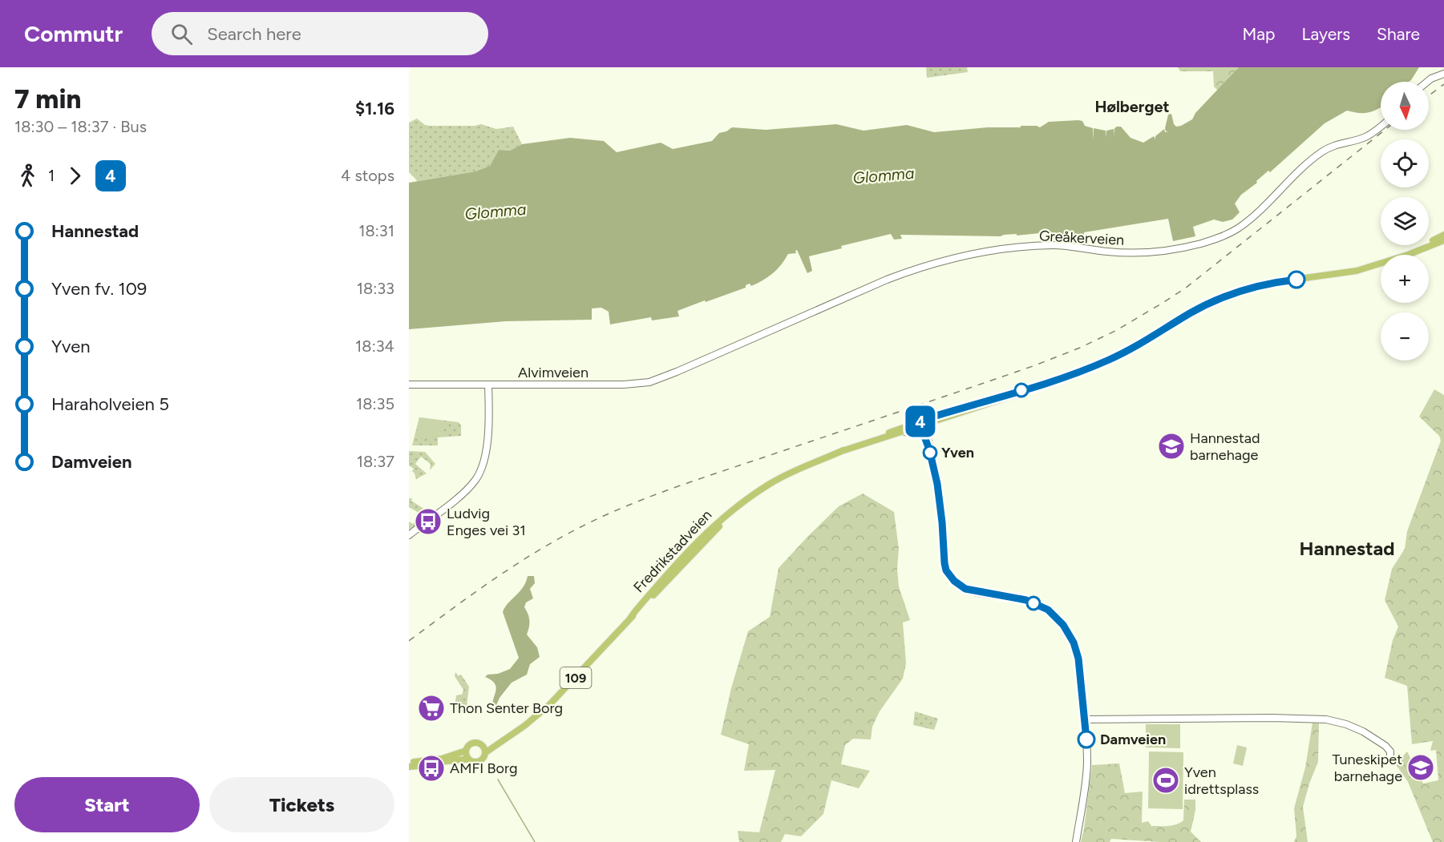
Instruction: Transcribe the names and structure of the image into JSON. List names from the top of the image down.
{
  "streets": {
    "main road": [
      "Greåkerveien",
      "Alvimveien",
      "Fredrikstadveien",
      "109"
    ]
  },
  "crossings": [
    ["Greåkerveien", "Alvimveien"],
    ["Fredrikstadveien", "109"]
  ],
  "districts": ["Hølberget", "Hannestad"],
  "water": ["Glomma"],
  "places": {
    "school or university": ["Hannestad barnehage", "Tuneskipet barnehage"],
    "other": ["Yven", "Damveien"],
    "bus stop": ["Ludvig Enges vei 31", "AMFI Borg"],
    "supermarket": ["Thon Senter Borg"],
    "sports": ["Yven idrettsplass"]
  },
  "lines": ["bus line 4"],
  "north": "bottom",
  "page": {
    "header": "Commutr",
    "search": "Search here",
    "nav": ["Map", "Layers", "Share"],
    "heading": ["7 min", "18:30 – 18:37 · Bus", "$1.16"],
    "on_map": "4",
    "map_buttons": ["+", "−"],
    "legs": ["1", "4", "4 stops"],
    "list": [
      {
        "name": "Hannestad",
        "value": "18:31"
      },
      {
        "name": "Yven fv. 109",
        "value": "18:33"
      },
      {
        "name": "Yven",
        "value": "18:34"
      },
      {
        "name": "Haraholveien 5",
        "value": "18:35"
      },
      {
        "name": "Damveien",
        "value": "18:37"
      }
    ],
    "buttons": ["Start", "Tickets"]
  }
}
